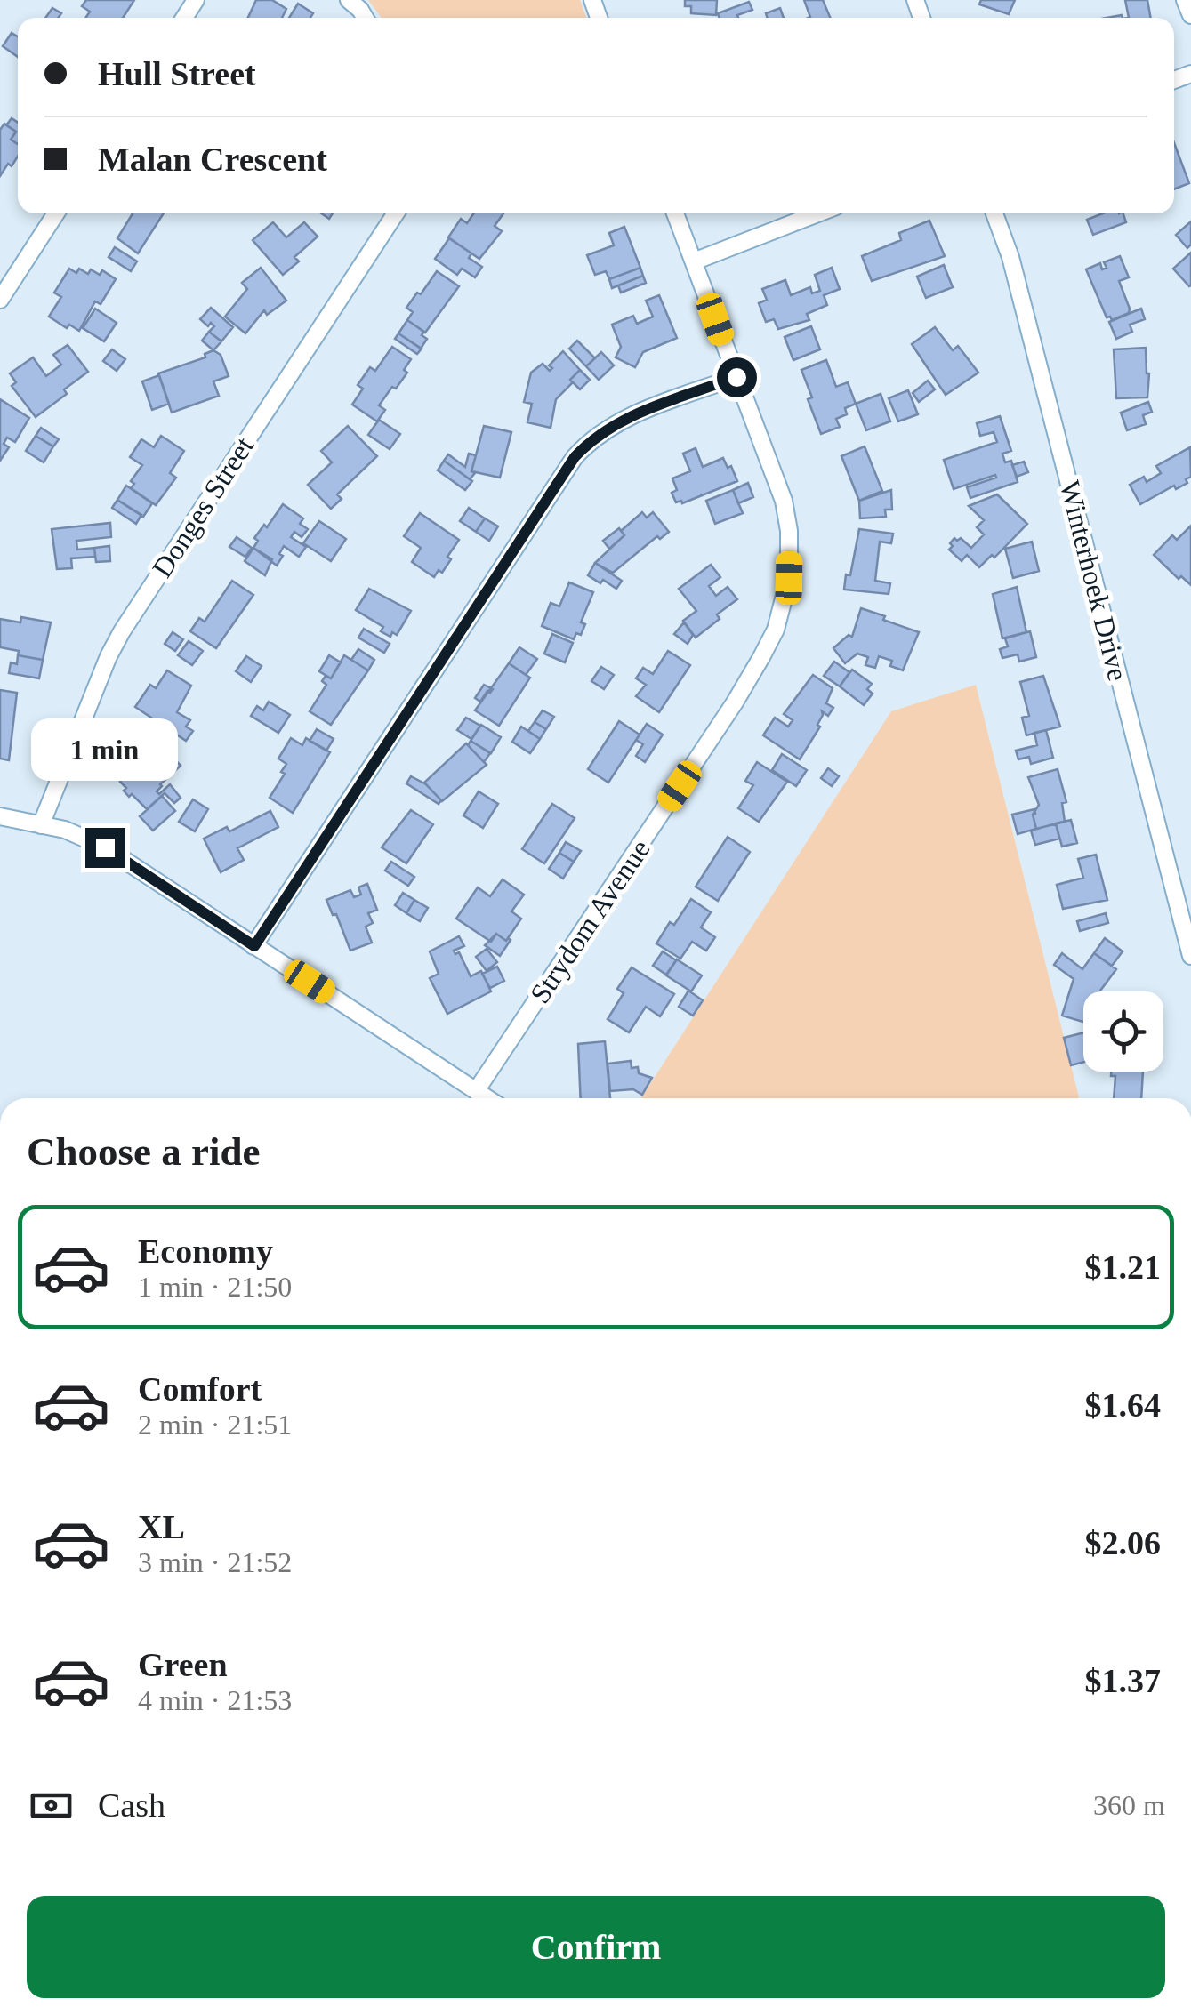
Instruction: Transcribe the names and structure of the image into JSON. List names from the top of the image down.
{
  "streets": {
    "street": ["Donges Street", "Winterhoek Drive", "Strydom Avenue"]
  },
  "page": {
    "banner": ["Hull Street", "Malan Crescent"],
    "bubble": "1 min",
    "heading": "Choose a ride",
    "list": [
      {
        "name": "Economy",
        "note": "1 min · 21:50",
        "value": "$1.21"
      },
      {
        "name": "Comfort",
        "note": "2 min · 21:51",
        "value": "$1.64"
      },
      {
        "name": "XL",
        "note": "3 min · 21:52",
        "value": "$2.06"
      },
      {
        "name": "Green",
        "note": "4 min · 21:53",
        "value": "$1.37"
      }
    ],
    "pay": ["Cash", "360 m"],
    "buttons": "Confirm"
  }
}
